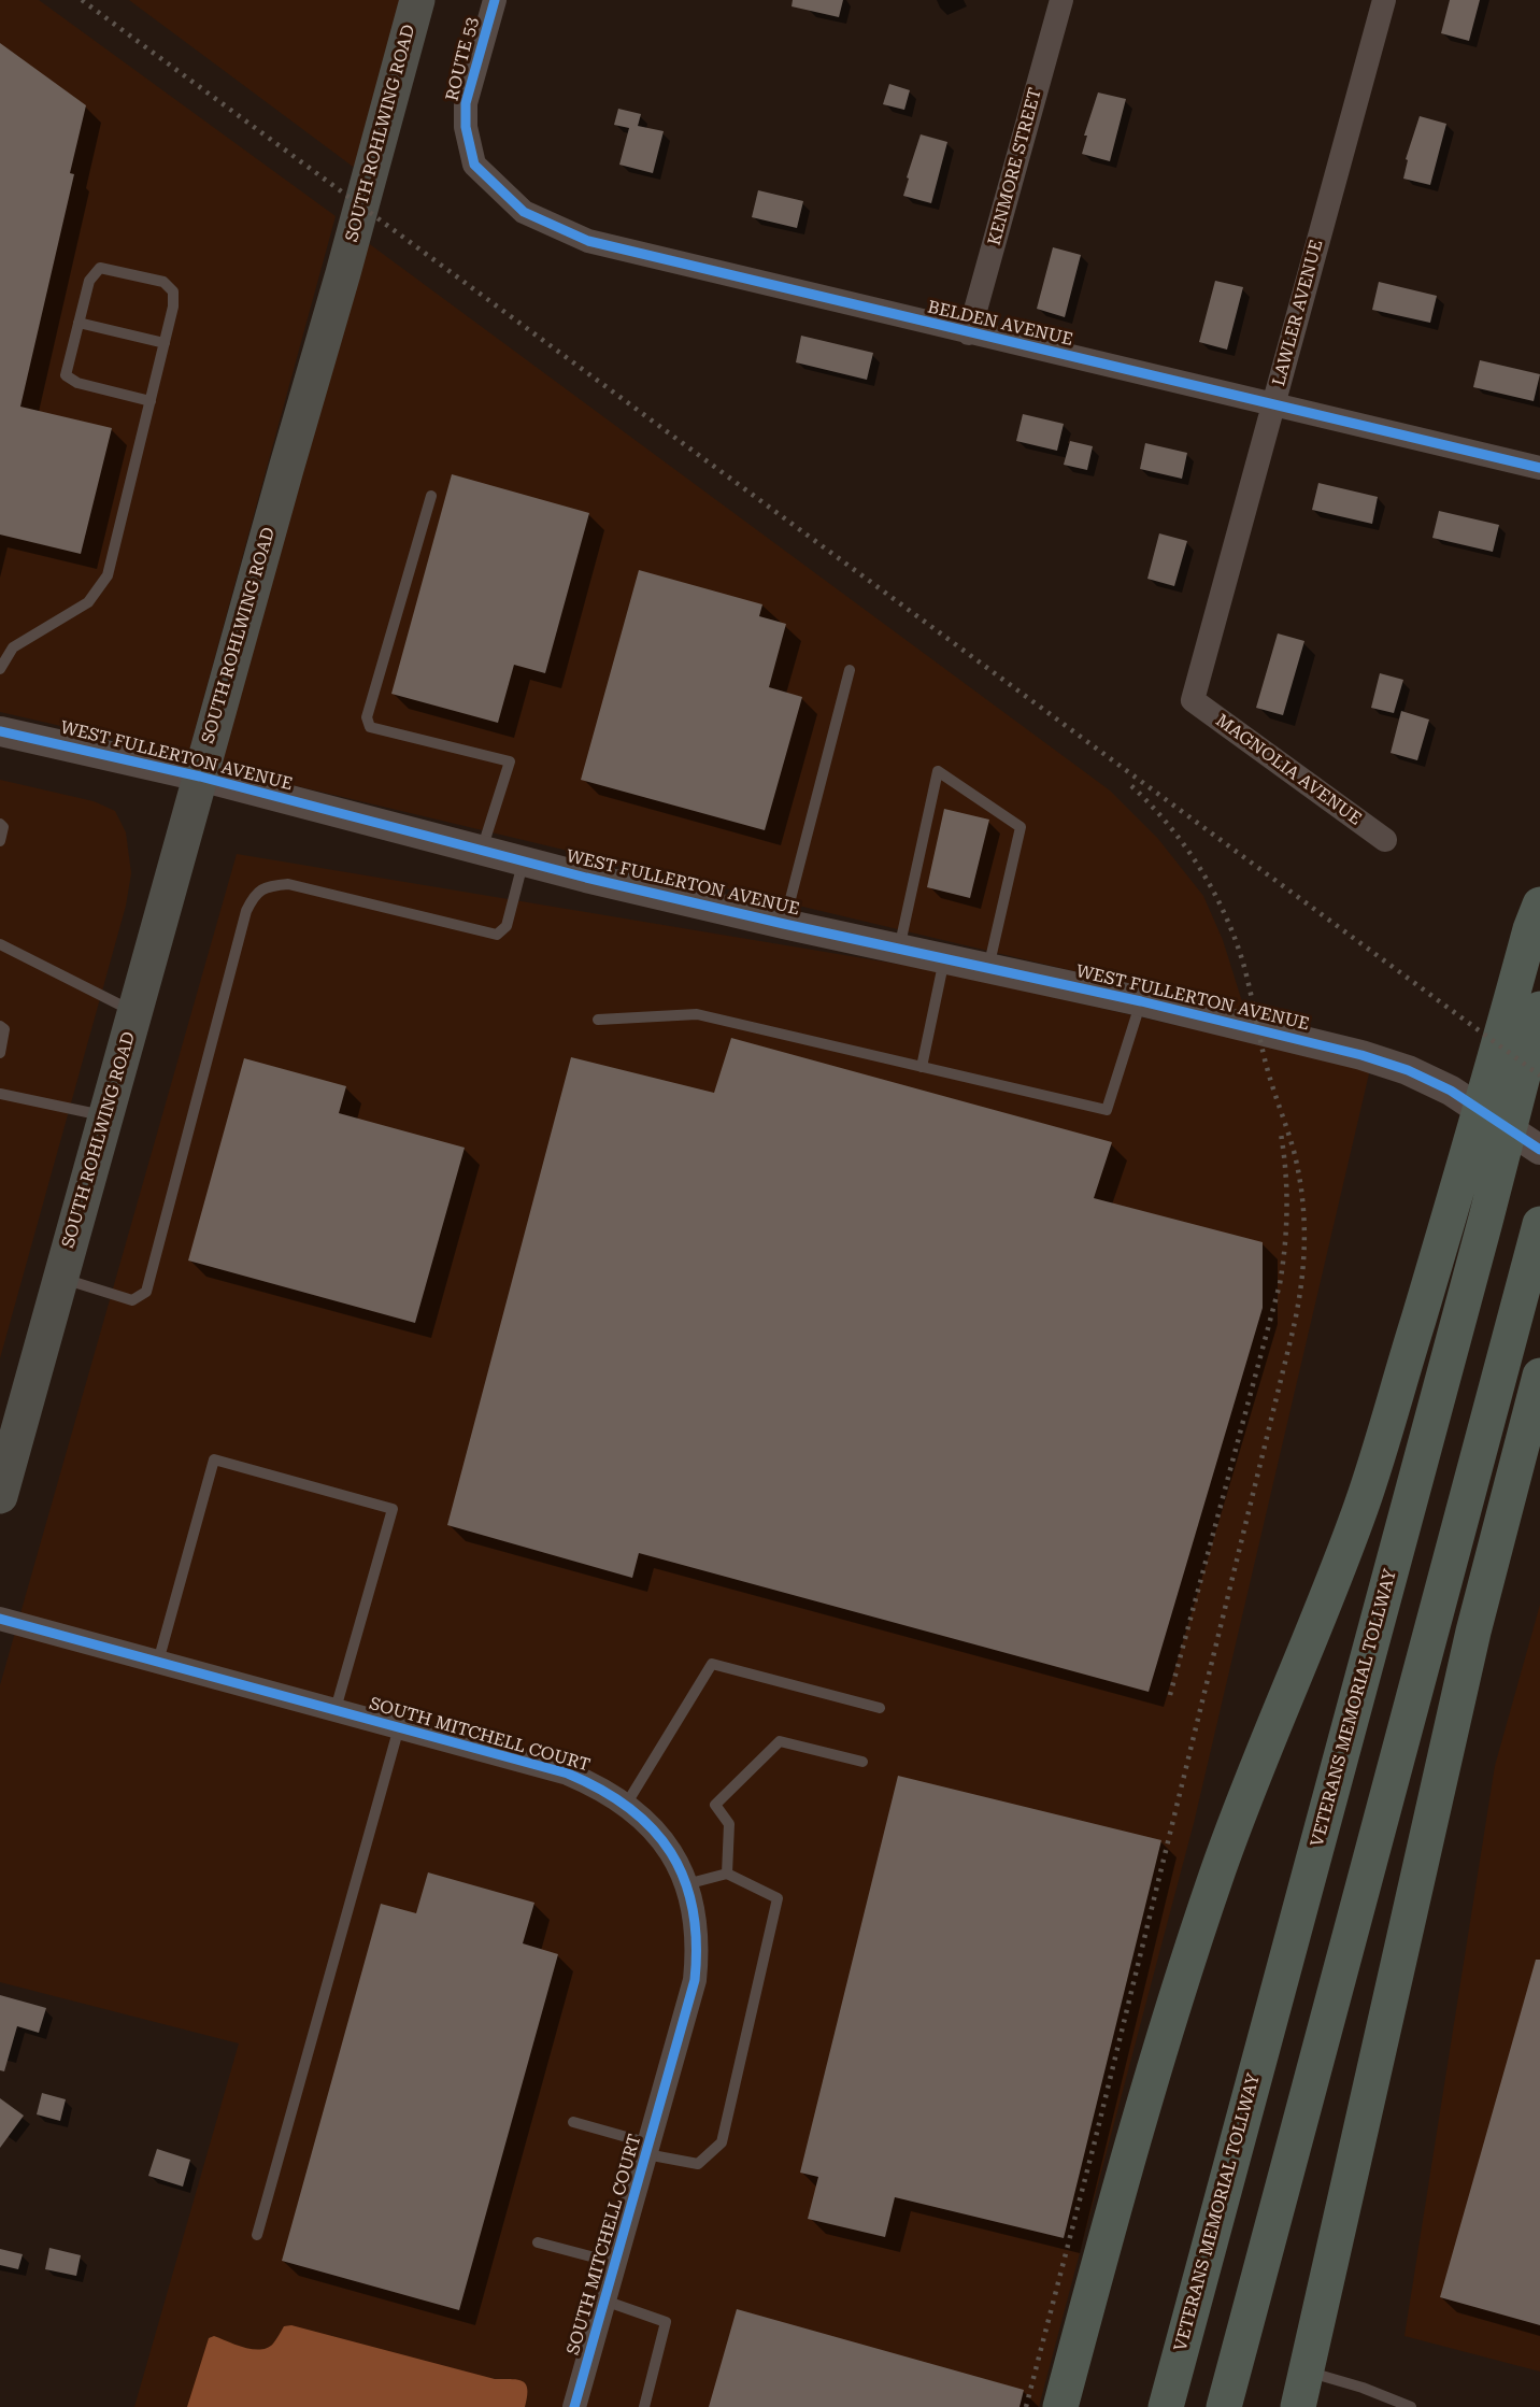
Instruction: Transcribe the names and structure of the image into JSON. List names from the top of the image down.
{
  "streets": {
    "highway": ["VETERANS MEMORIAL TOLLWAY"],
    "main road": ["SOUTH ROHLWING ROAD"],
    "street": [
      "ROUTE 53",
      "KENMORE STREET",
      "LAWLER AVENUE",
      "BELDEN AVENUE",
      "WEST FULLERTON AVENUE",
      "MAGNOLIA AVENUE",
      "SOUTH MITCHELL COURT"
    ]
  },
  "crossings": [
    ["ROUTE 53", "BELDEN AVENUE"],
    ["SOUTH ROHLWING ROAD", "WEST FULLERTON AVENUE"],
    ["KENMORE STREET", "BELDEN AVENUE"],
    ["LAWLER AVENUE", "BELDEN AVENUE"],
    ["LAWLER AVENUE", "MAGNOLIA AVENUE"]
  ]
}
